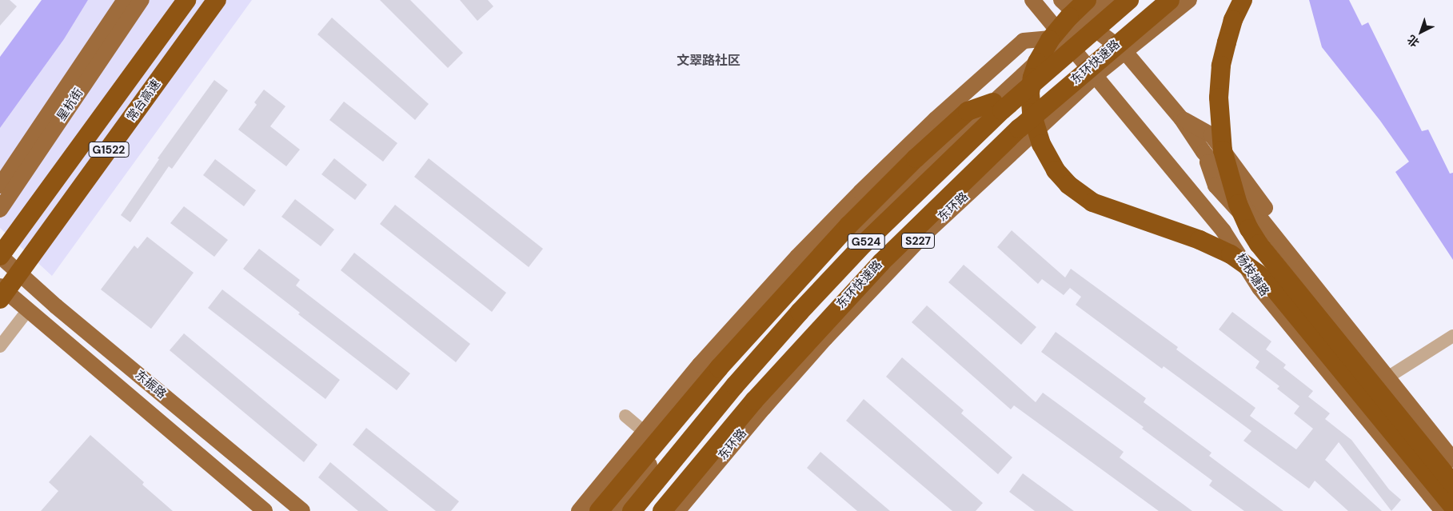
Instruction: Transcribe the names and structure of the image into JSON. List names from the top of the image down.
{
  "streets": {
    "highway": [
      "东环快速路",
      "常台高速",
      "G1522",
      "G524"
    ],
    "main road": [
      "星杭街",
      "东环路",
      "S227",
      "杨枝塘路",
      "东振路"
    ]
  },
  "crossings": [
    ["G1522", "东振路"],
    ["东环路", "杨枝塘路"]
  ],
  "districts": ["文翠路社区"],
  "north": "bottom left"
}
